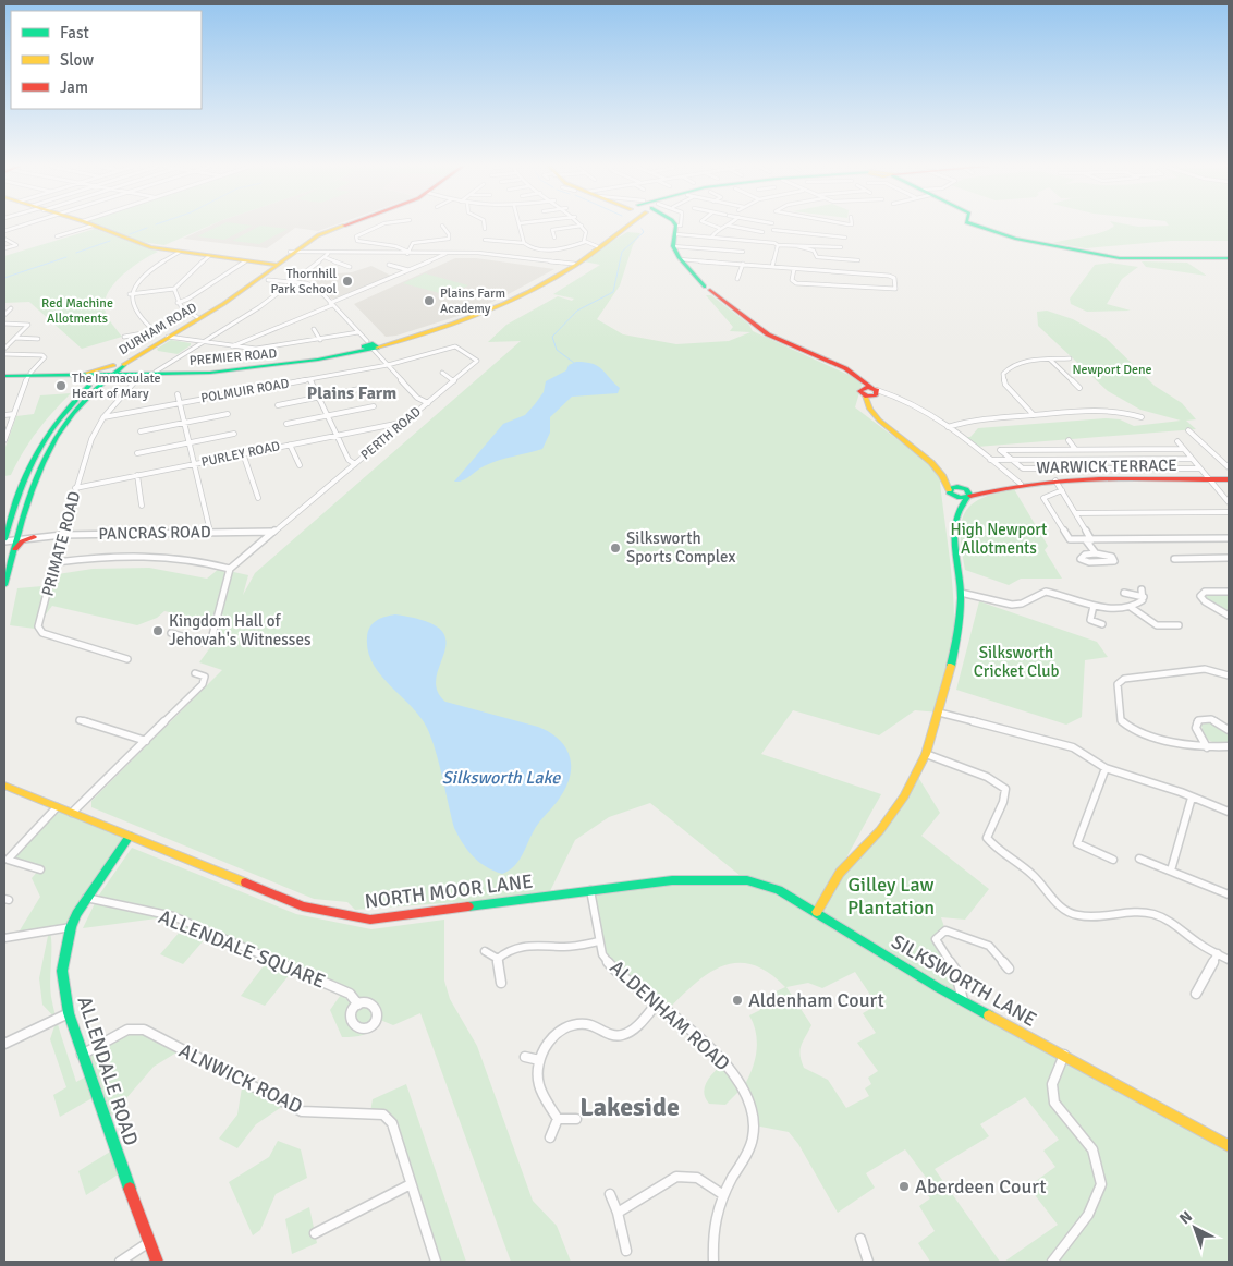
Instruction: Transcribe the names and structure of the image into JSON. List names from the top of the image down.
{
  "streets": {
    "main road": [
      "DURHAM ROAD",
      "PREMIER ROAD",
      "WARWICK TERRACE",
      "NORTH MOOR LANE",
      "SILKSWORTH LANE",
      "ALLENDALE ROAD"
    ],
    "street": [
      "POLMUIR ROAD",
      "PERTH ROAD",
      "PURLEY ROAD",
      "PANCRAS ROAD",
      "PRIMATE ROAD",
      "ALLENDALE SQUARE",
      "ALDENHAM ROAD",
      "ALNWICK ROAD"
    ]
  },
  "crossings": [
    ["DURHAM ROAD", "PREMIER ROAD"],
    ["DURHAM ROAD", "PANCRAS ROAD"],
    ["POLMUIR ROAD", "PERTH ROAD"],
    ["POLMUIR ROAD", "PRIMATE ROAD"],
    ["PERTH ROAD", "PURLEY ROAD"],
    ["PERTH ROAD", "PANCRAS ROAD"],
    ["PURLEY ROAD", "PRIMATE ROAD"],
    ["PANCRAS ROAD", "PRIMATE ROAD"],
    ["NORTH MOOR LANE", "SILKSWORTH LANE"],
    ["NORTH MOOR LANE", "ALDENHAM ROAD"],
    ["NORTH MOOR LANE", "ALLENDALE ROAD"],
    ["ALLENDALE SQUARE", "ALLENDALE ROAD"],
    ["ALLENDALE ROAD", "ALNWICK ROAD"]
  ],
  "districts": ["Plains Farm", "Lakeside"],
  "water": ["Silksworth Lake"],
  "parks": [
    "Red Machine Allotments",
    "Newport Dene",
    "High Newport Allotments",
    "Silksworth Cricket Club",
    "Gilley Law Plantation"
  ],
  "places": [
    "Thornhill Park School",
    "Plains Farm Academy",
    "The Immaculate Heart of Mary",
    "Silksworth Sports Complex",
    "Kingdom Hall of Jehovah's Witnesses",
    "Aldenham Court",
    "Aberdeen Court"
  ],
  "legend": ["Fast", "Slow", "Jam"],
  "north": "top left"
}
